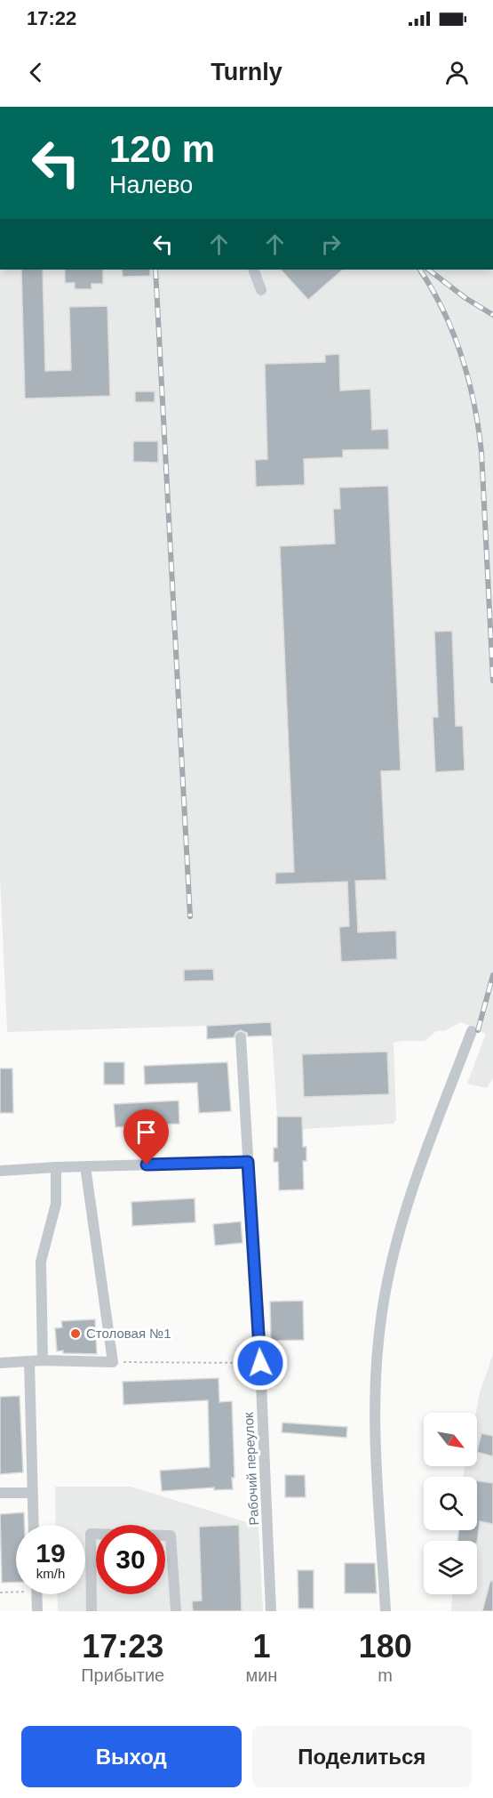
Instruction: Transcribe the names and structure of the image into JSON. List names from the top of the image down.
{
  "streets": {
    "street": ["Рабочий переулок"]
  },
  "places": ["Столовая №1"],
  "north": "bottom right",
  "page": {
    "status": "17:22",
    "header": "Turnly",
    "turn": ["120 m", "Налево"],
    "speed": "19 km/h",
    "limit": "30",
    "eta": [
      "17:23",
      "Прибытие",
      "1",
      "мин",
      "180",
      "m"
    ],
    "buttons": ["Выход", "Поделиться"]
  }
}
